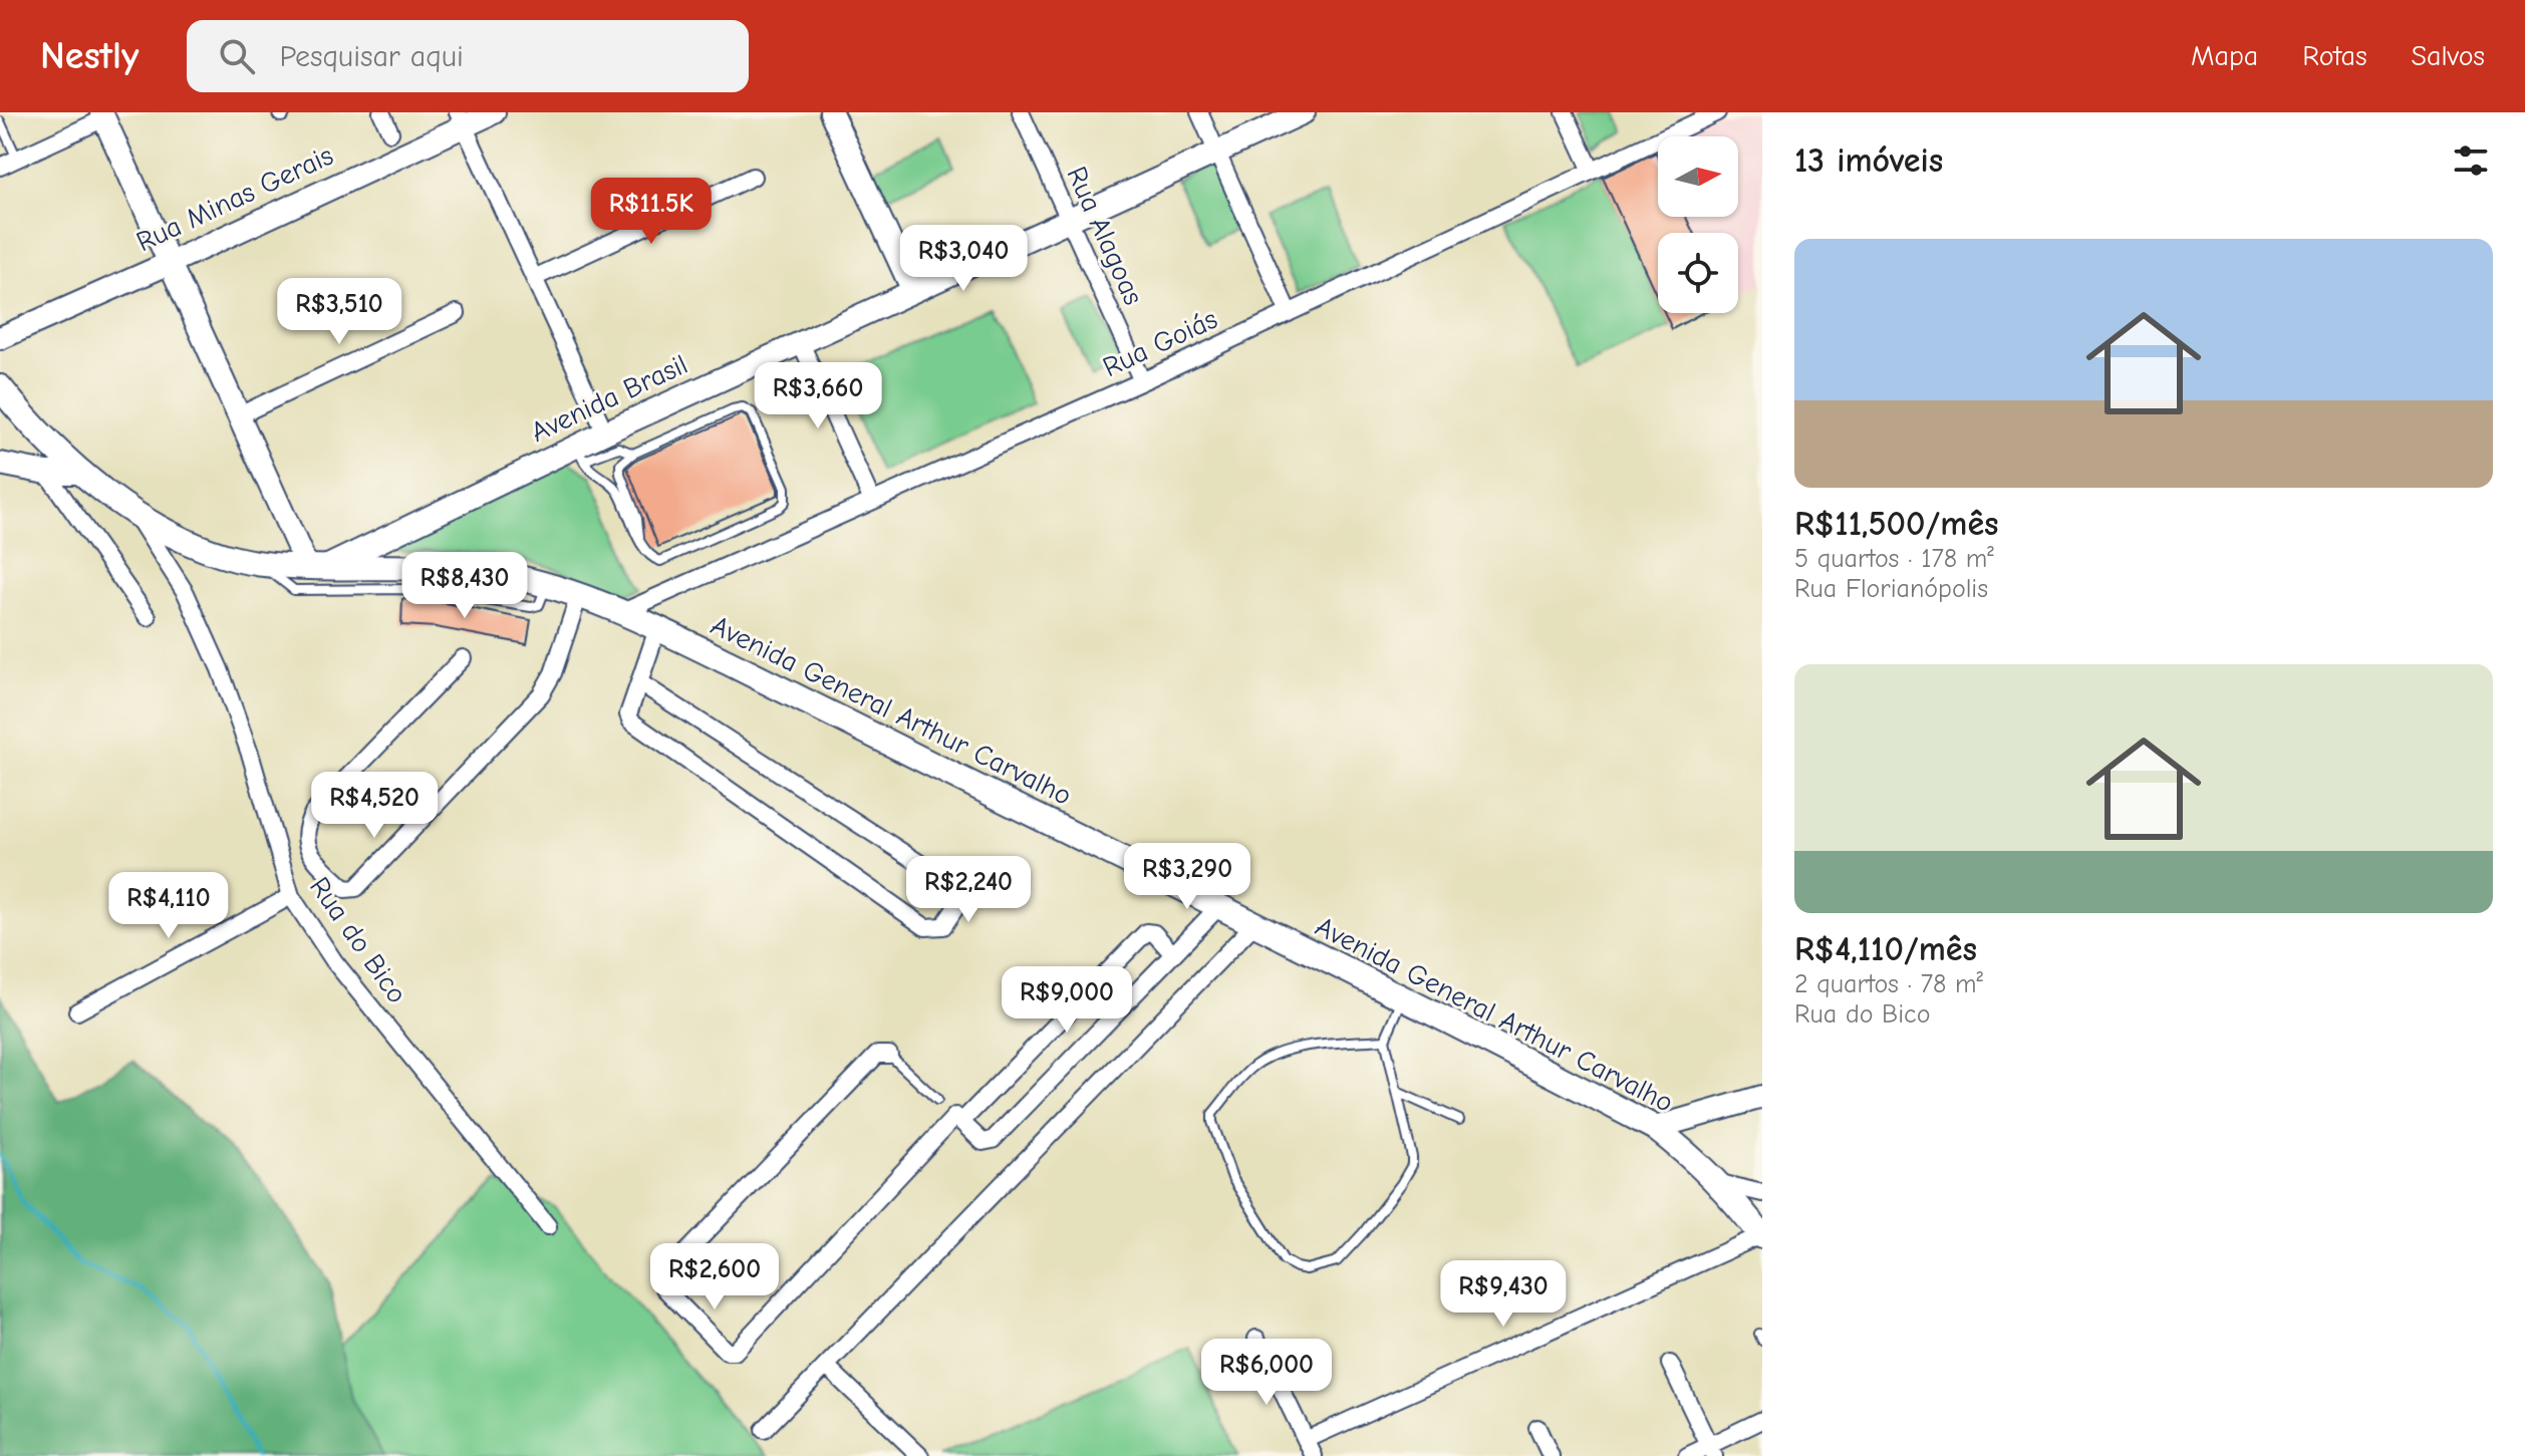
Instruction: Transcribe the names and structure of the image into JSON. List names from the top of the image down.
{
  "streets": {
    "main road": ["Rua Minas Gerais", "Avenida Brasil", "Avenida General Arthur Carvalho"],
    "street": ["Rua Alagoas", "Rua Goiás", "Rua do Bico"]
  },
  "crossings": [
    ["Rua Alagoas", "Rua Goiás"],
    ["Rua Alagoas", "Avenida Brasil"],
    ["Rua Goiás", "Avenida General Arthur Carvalho"],
    ["Avenida Brasil", "Avenida General Arthur Carvalho"],
    ["Avenida General Arthur Carvalho", "Rua do Bico"]
  ],
  "north": "right",
  "page": {
    "header": "Nestly",
    "search": "Pesquisar aqui",
    "nav": ["Mapa", "Rotas", "Salvos"],
    "heading": "13 imóveis",
    "price": [
      "R$11.5K",
      "R$3,040",
      "R$3,510",
      "R$3,660",
      "R$8,430",
      "R$4,520",
      "R$3,290",
      "R$2,240",
      "R$4,110",
      "R$9,000",
      "R$2,600",
      "R$9,430",
      "R$6,000"
    ],
    "list": [
      {
        "name": "R$11,500/mês",
        "note": "5 quartos · 178 m² · Rua Florianópolis"
      },
      {
        "name": "R$4,110/mês",
        "note": "2 quartos · 78 m² · Rua do Bico"
      }
    ]
  }
}
